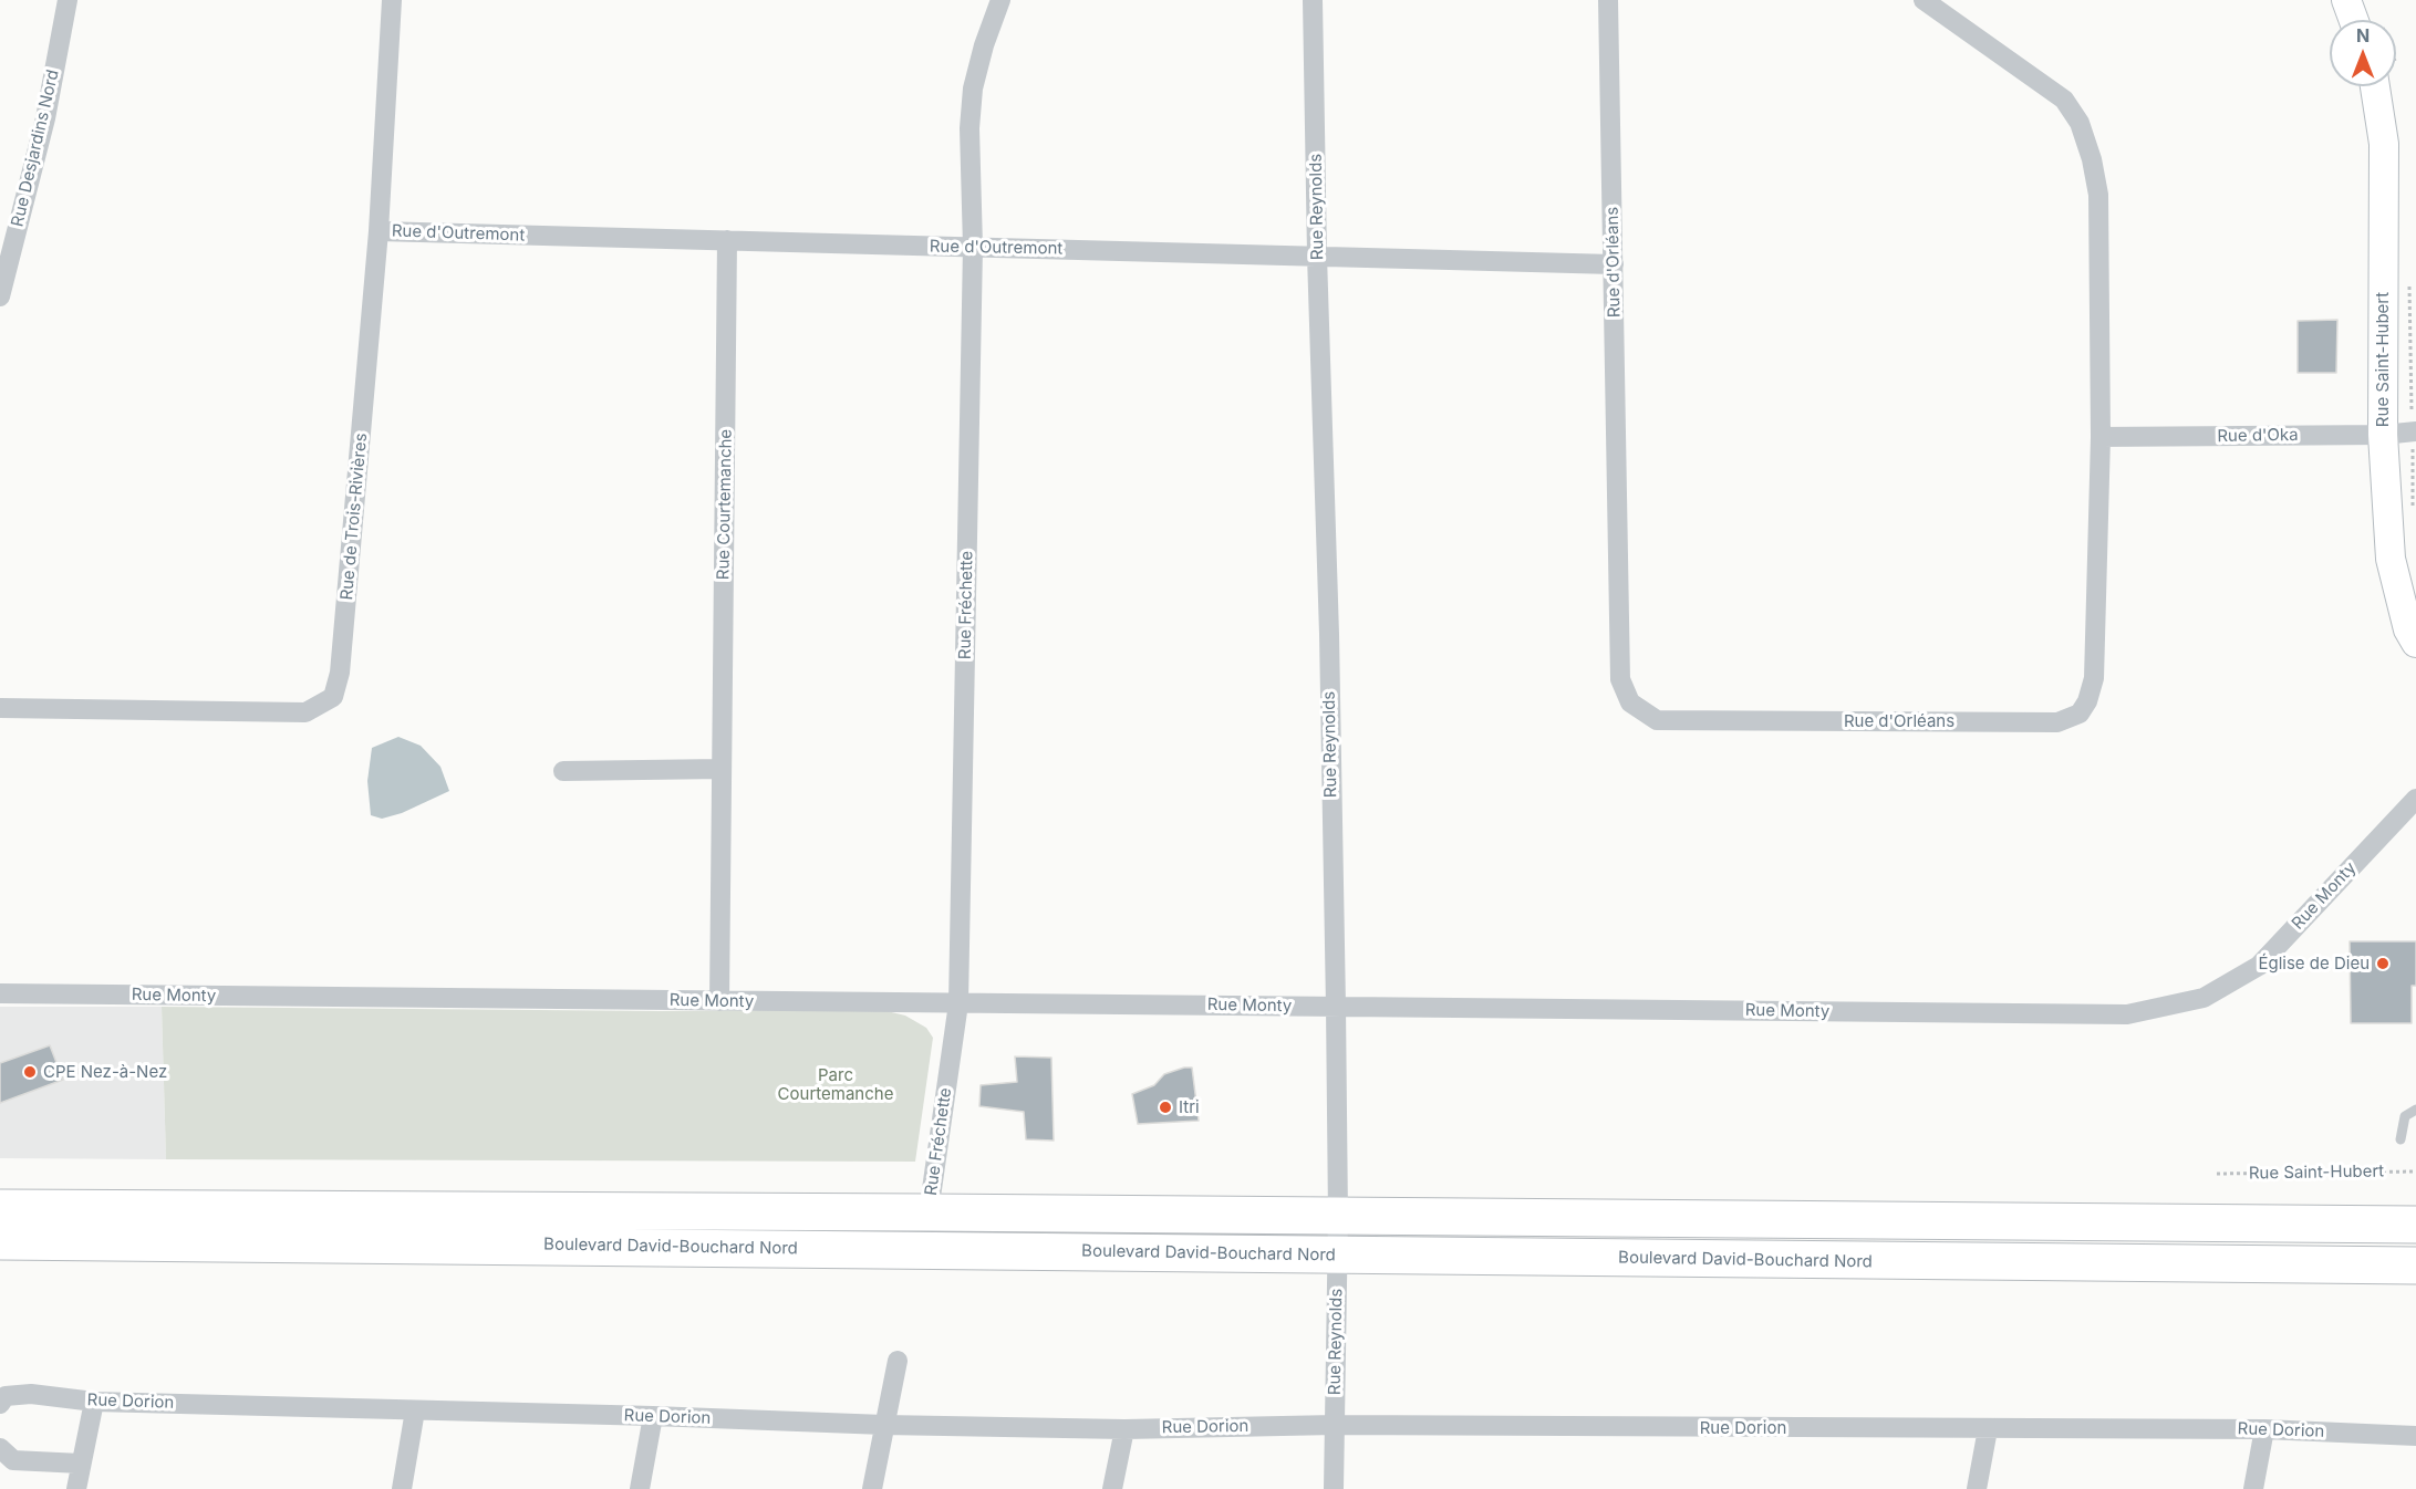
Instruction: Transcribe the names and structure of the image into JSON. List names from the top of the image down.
{
  "streets": {
    "highway": ["Boulevard David-Bouchard Nord"],
    "street": [
      "Rue Desjardins Nord",
      "Rue Reynolds",
      "Rue d'Outremont",
      "Rue d'Orléans",
      "Rue Saint-Hubert",
      "Rue d'Oka",
      "Rue Courtemanche",
      "Rue de Trois-Rivières",
      "Rue Fréchette",
      "Rue Monty",
      "Rue Dorion"
    ]
  },
  "crossings": [
    ["Rue Reynolds", "Rue d'Outremont"],
    ["Rue Reynolds", "Rue Monty"],
    ["Rue Reynolds", "Boulevard David-Bouchard Nord"],
    ["Rue Reynolds", "Rue Dorion"],
    ["Rue d'Outremont", "Rue d'Orléans"],
    ["Rue d'Outremont", "Rue Courtemanche"],
    ["Rue d'Outremont", "Rue de Trois-Rivières"],
    ["Rue d'Outremont", "Rue Fréchette"],
    ["Rue d'Orléans", "Rue d'Oka"],
    ["Rue Saint-Hubert", "Rue d'Oka"],
    ["Rue Courtemanche", "Rue Monty"],
    ["Rue Fréchette", "Rue Monty"],
    ["Rue Fréchette", "Boulevard David-Bouchard Nord"]
  ],
  "parks": ["Parc Courtemanche"],
  "places": ["Église de Dieu", "CPE Nez-à-Nez", "Itri"],
  "north": "top"
}
